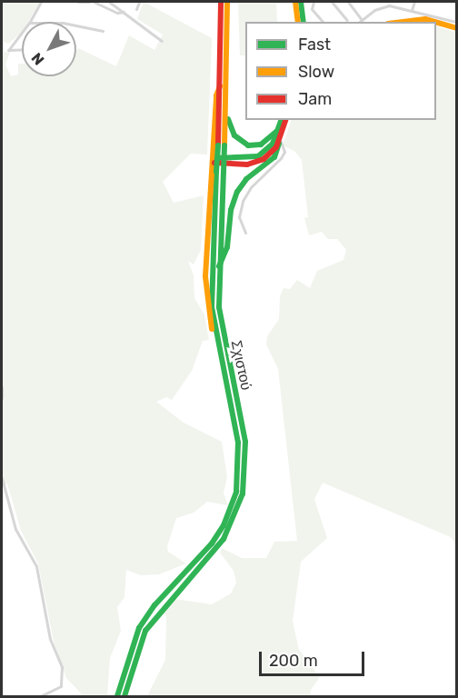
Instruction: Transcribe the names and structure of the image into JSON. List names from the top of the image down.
{
  "streets": {
    "main road": ["Σχιστού"]
  },
  "legend": ["Fast", "Slow", "Jam"],
  "scale_bar": "200 m",
  "north": "bottom left"
}
